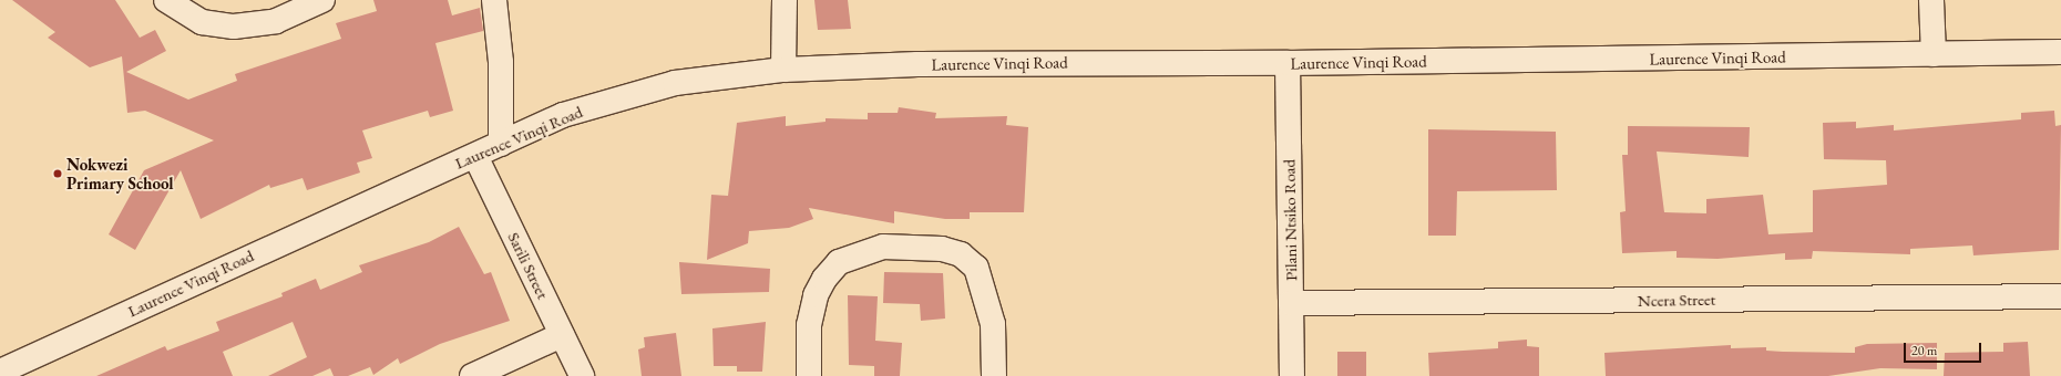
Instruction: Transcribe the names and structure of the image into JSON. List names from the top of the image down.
{
  "streets": {
    "street": [
      "Laurence Vinqi Road",
      "Pilani Ntsiko Road",
      "Sarili Street",
      "Ncera Street"
    ]
  },
  "crossings": [
    ["Laurence Vinqi Road", "Pilani Ntsiko Road"],
    ["Laurence Vinqi Road", "Sarili Street"],
    ["Pilani Ntsiko Road", "Ncera Street"]
  ],
  "places": ["Nokwezi Primary School"],
  "scale_bar": "20 m"
}
